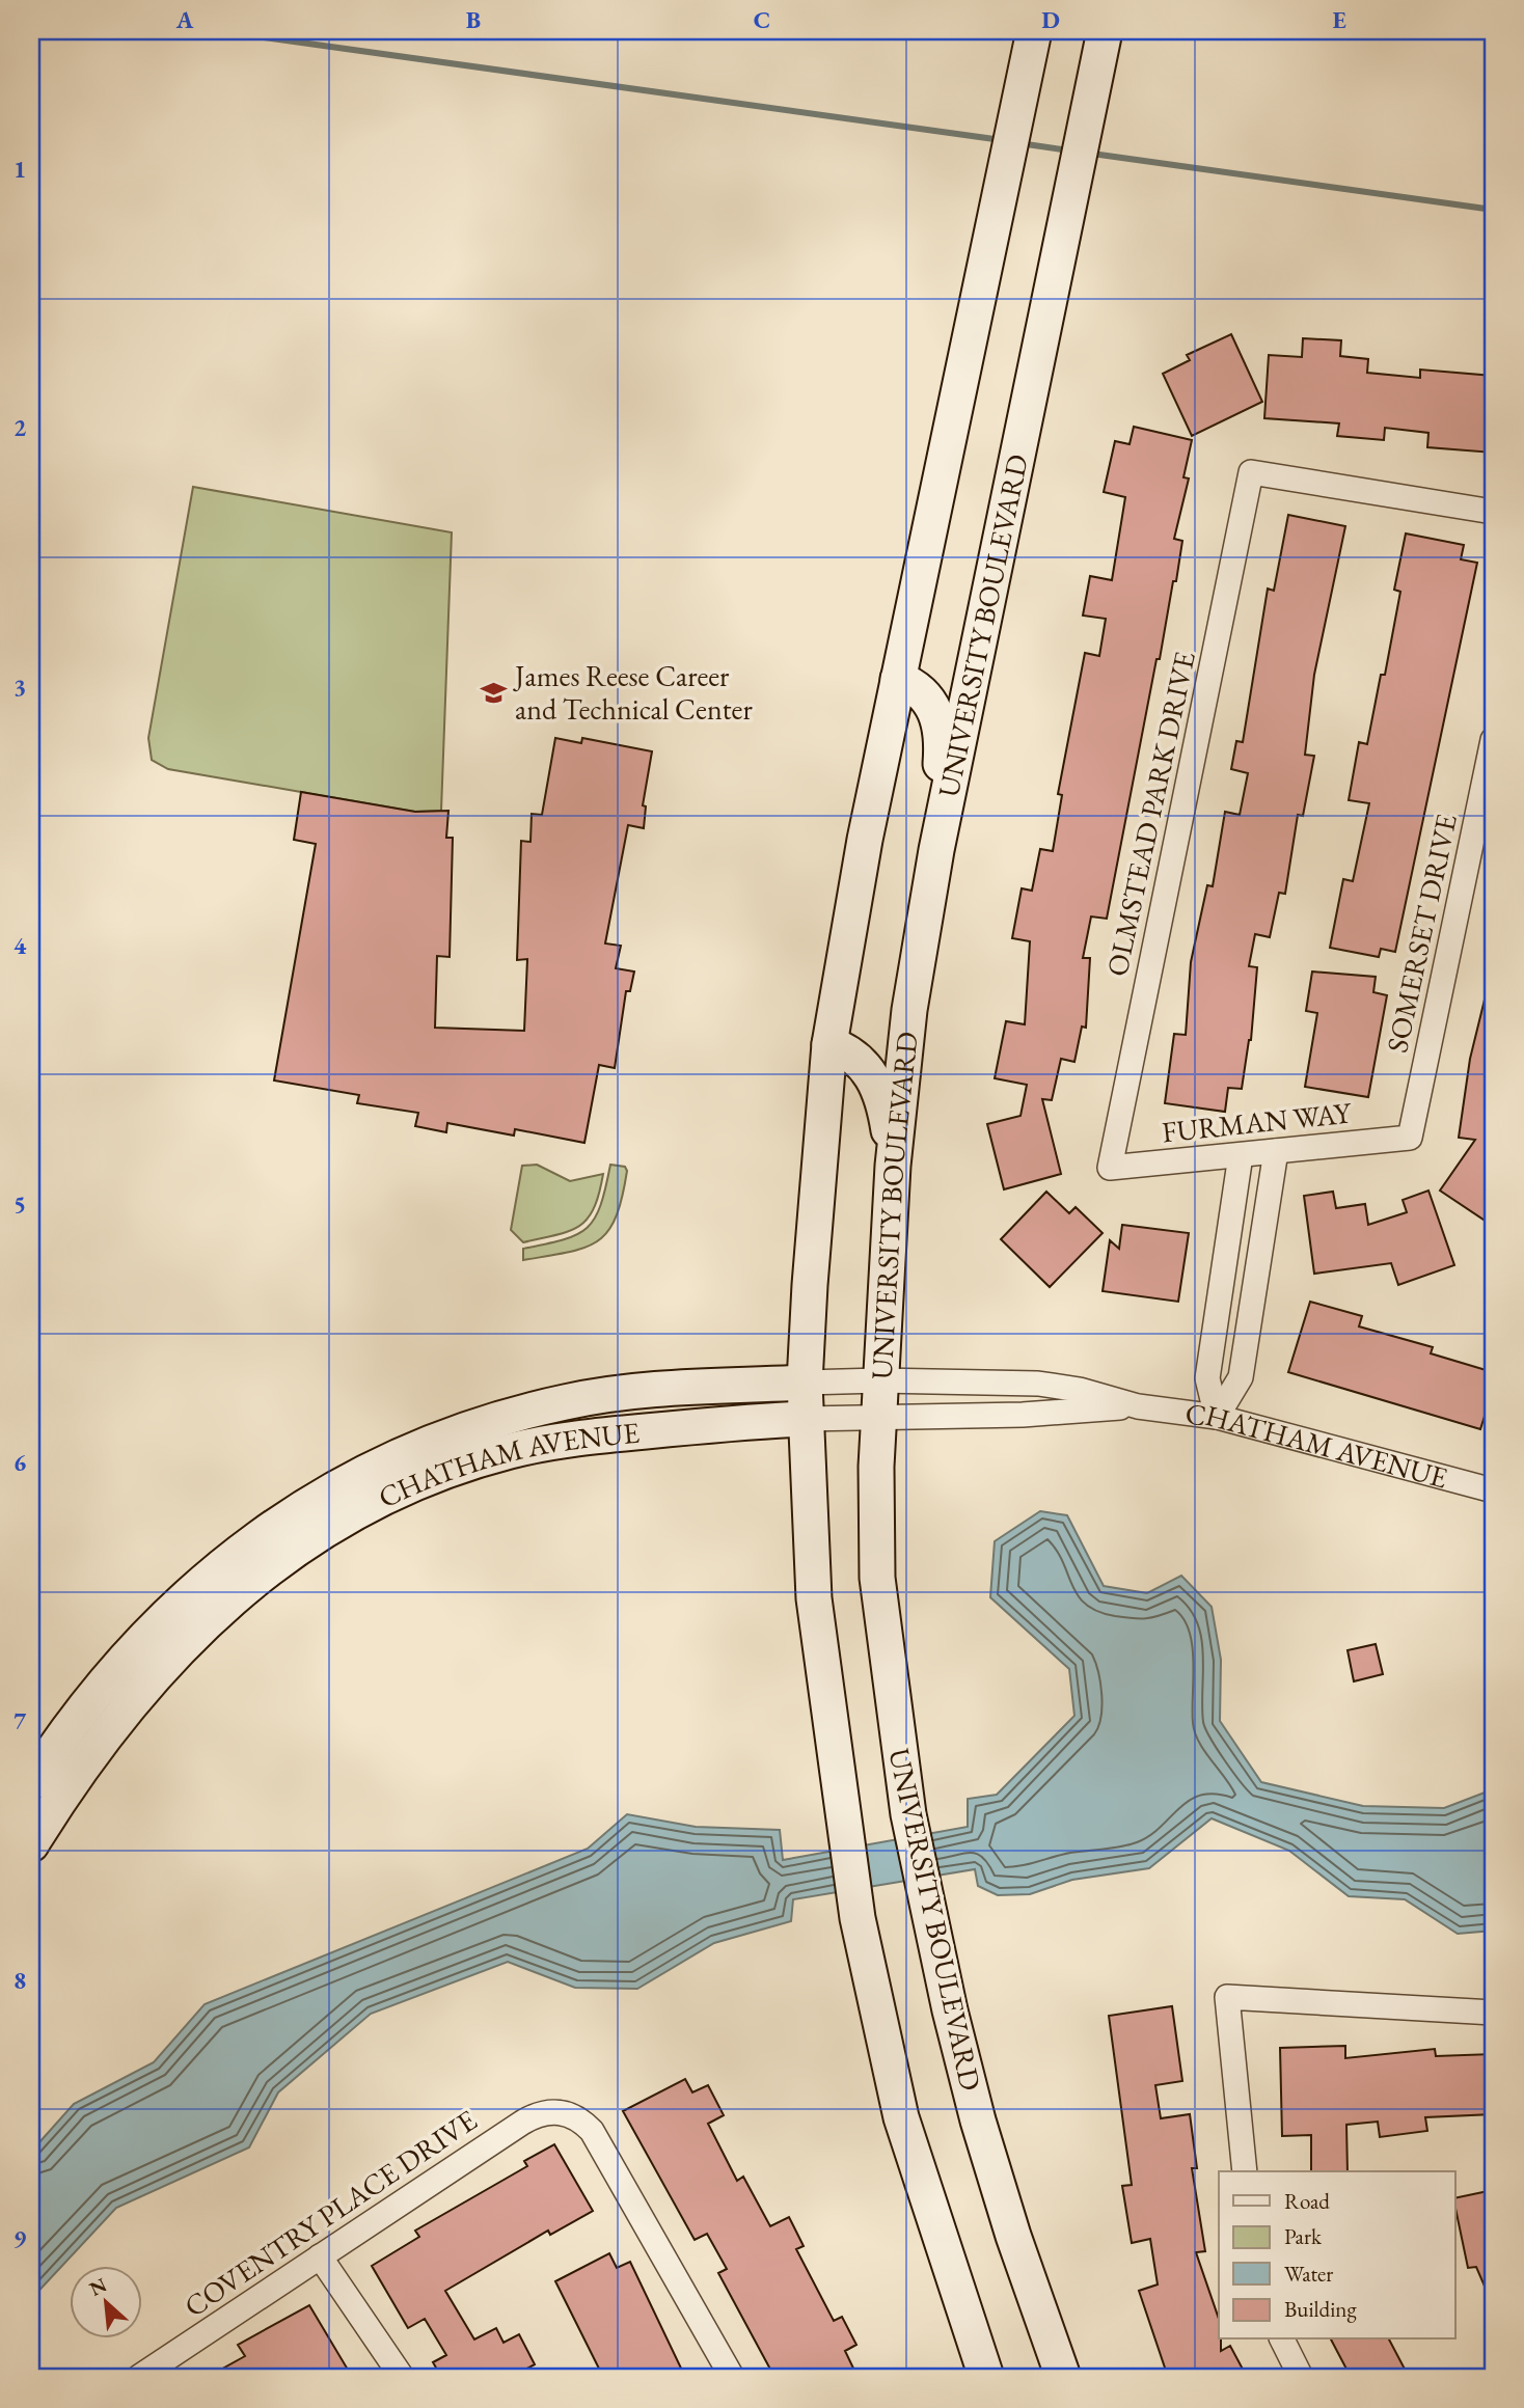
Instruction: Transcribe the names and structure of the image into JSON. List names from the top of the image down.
{
  "streets": {
    "main road": ["UNIVERSITY BOULEVARD", "CHATHAM AVENUE"],
    "street": [
      "OLMSTEAD PARK DRIVE",
      "SOMERSET DRIVE",
      "FURMAN WAY",
      "COVENTRY PLACE DRIVE"
    ]
  },
  "crossings": [
    ["UNIVERSITY BOULEVARD", "CHATHAM AVENUE"],
    ["OLMSTEAD PARK DRIVE", "FURMAN WAY"],
    ["SOMERSET DRIVE", "FURMAN WAY"]
  ],
  "places": {
    "school or university": ["James Reese Career and Technical Center"]
  },
  "legend": [
    "Road",
    "Park",
    "Water",
    "Building"
  ],
  "north": "top left",
  "grid": {
    "columns": [
      "A",
      "B",
      "C",
      "D",
      "E"
    ],
    "rows": [
      "1",
      "2",
      "3",
      "4",
      "5",
      "6",
      "7",
      "8",
      "9"
    ]
  }
}
